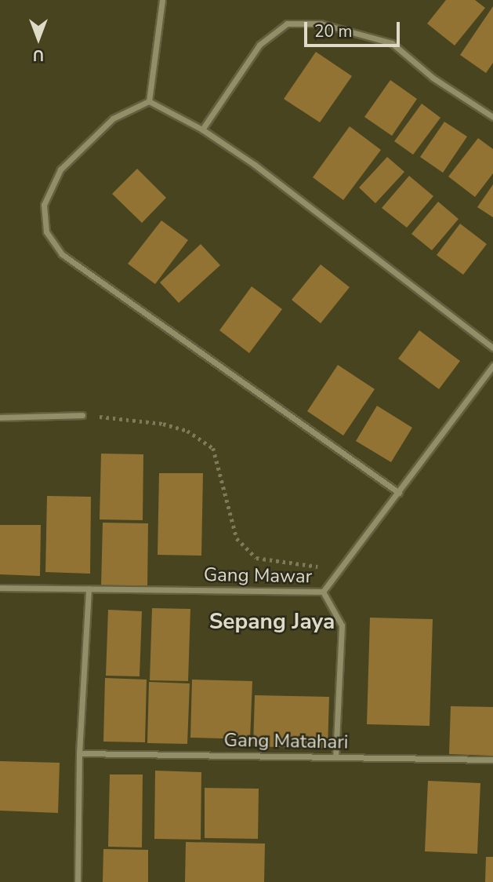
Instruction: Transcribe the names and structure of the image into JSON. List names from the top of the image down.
{
  "streets": {
    "street": ["Gang Mawar", "Gang Matahari"]
  },
  "crossings": [
    ["Gang Mawar", "Gang Matahari"]
  ],
  "districts": ["Sepang Jaya"],
  "scale_bar": "20 m",
  "north": "bottom"
}
